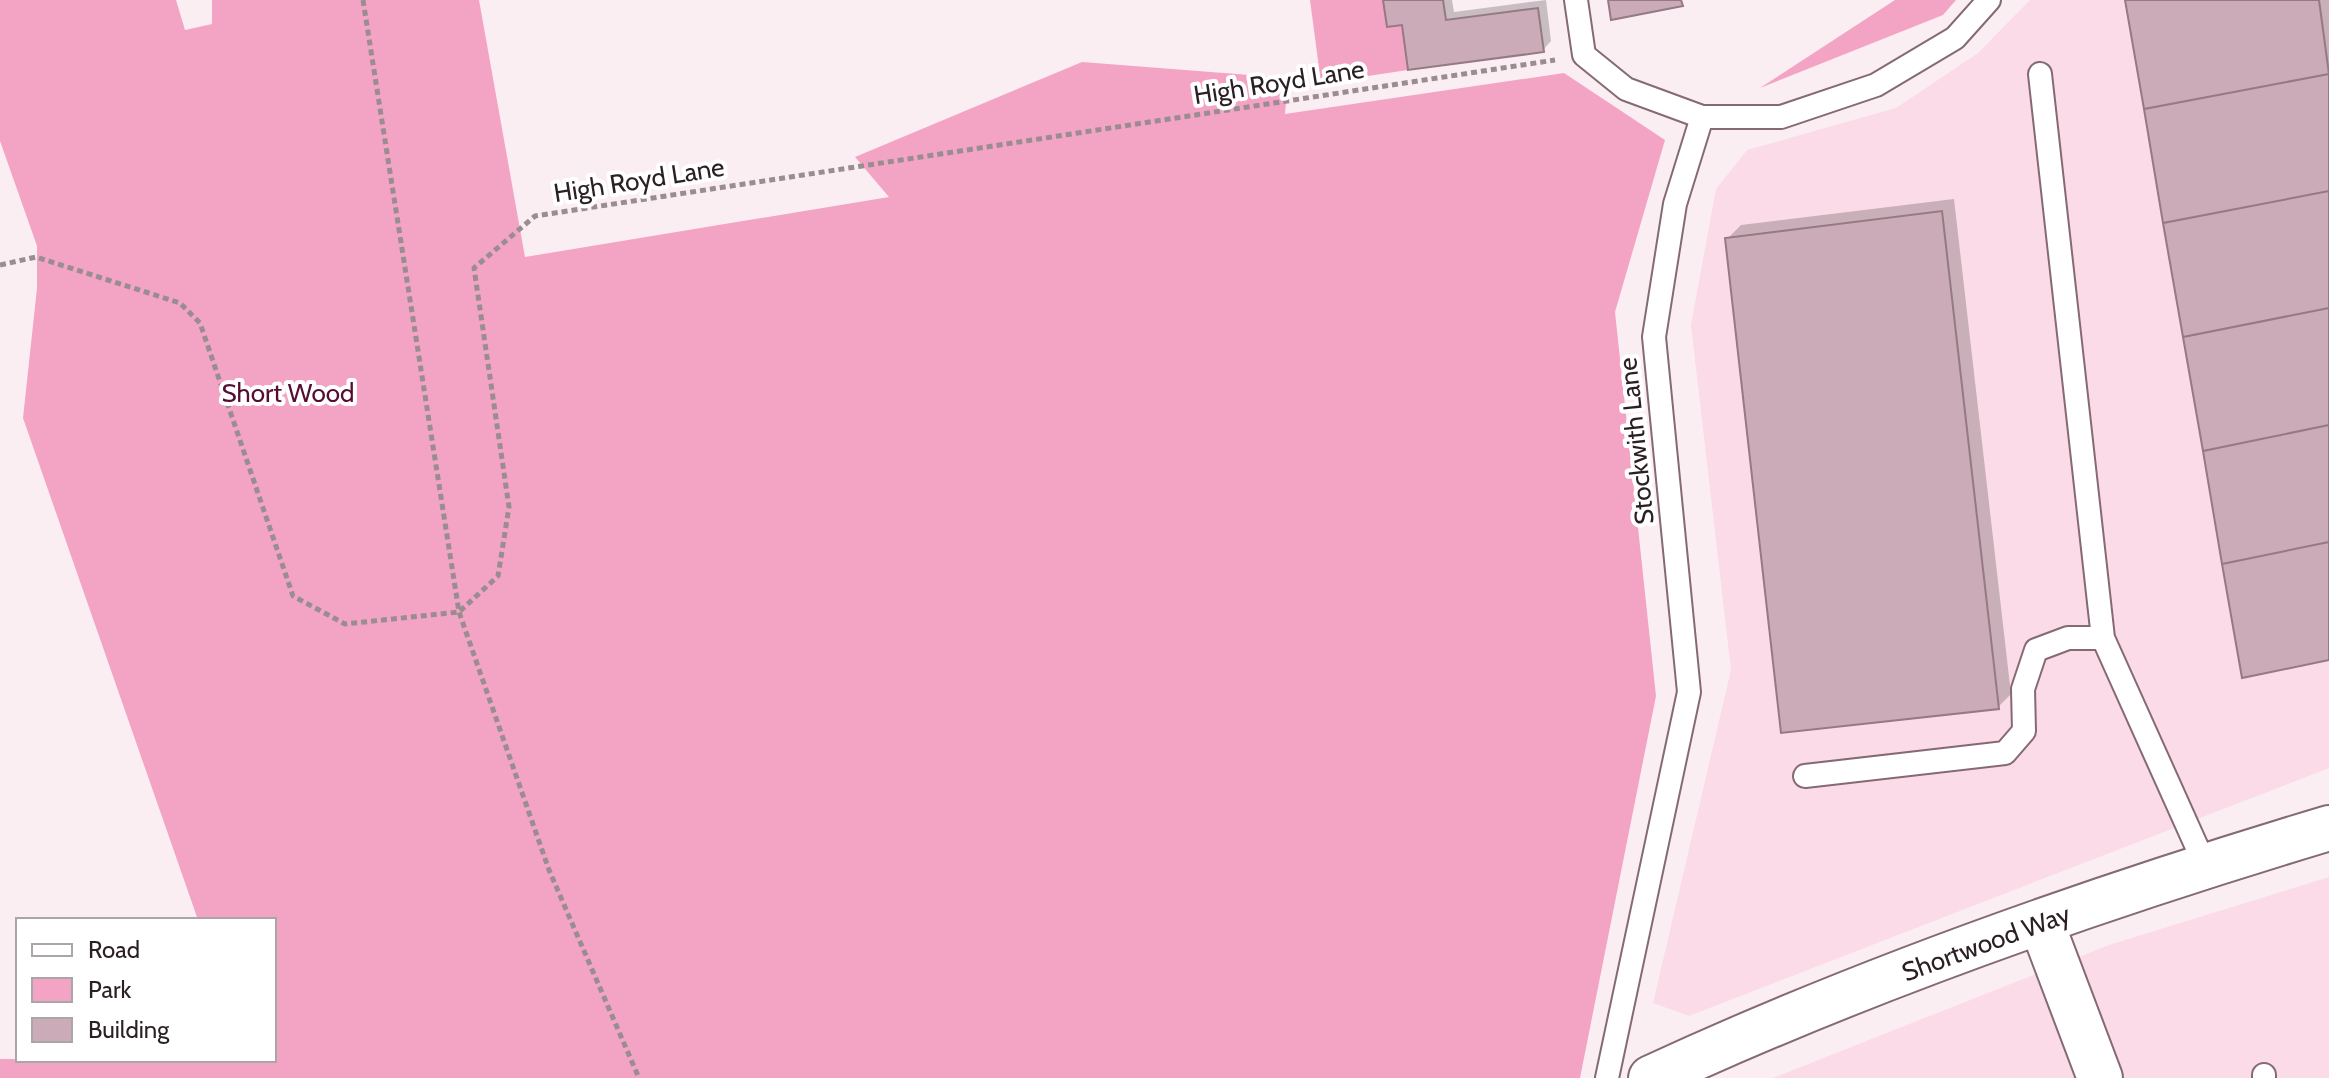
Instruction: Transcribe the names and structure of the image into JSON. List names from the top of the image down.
{
  "streets": {
    "street": ["Shortwood Way"],
    "lane": ["Stockwith Lane"],
    "path": ["High Royd Lane"]
  },
  "parks": ["Short Wood"],
  "legend": ["Road", "Park", "Building"]
}
